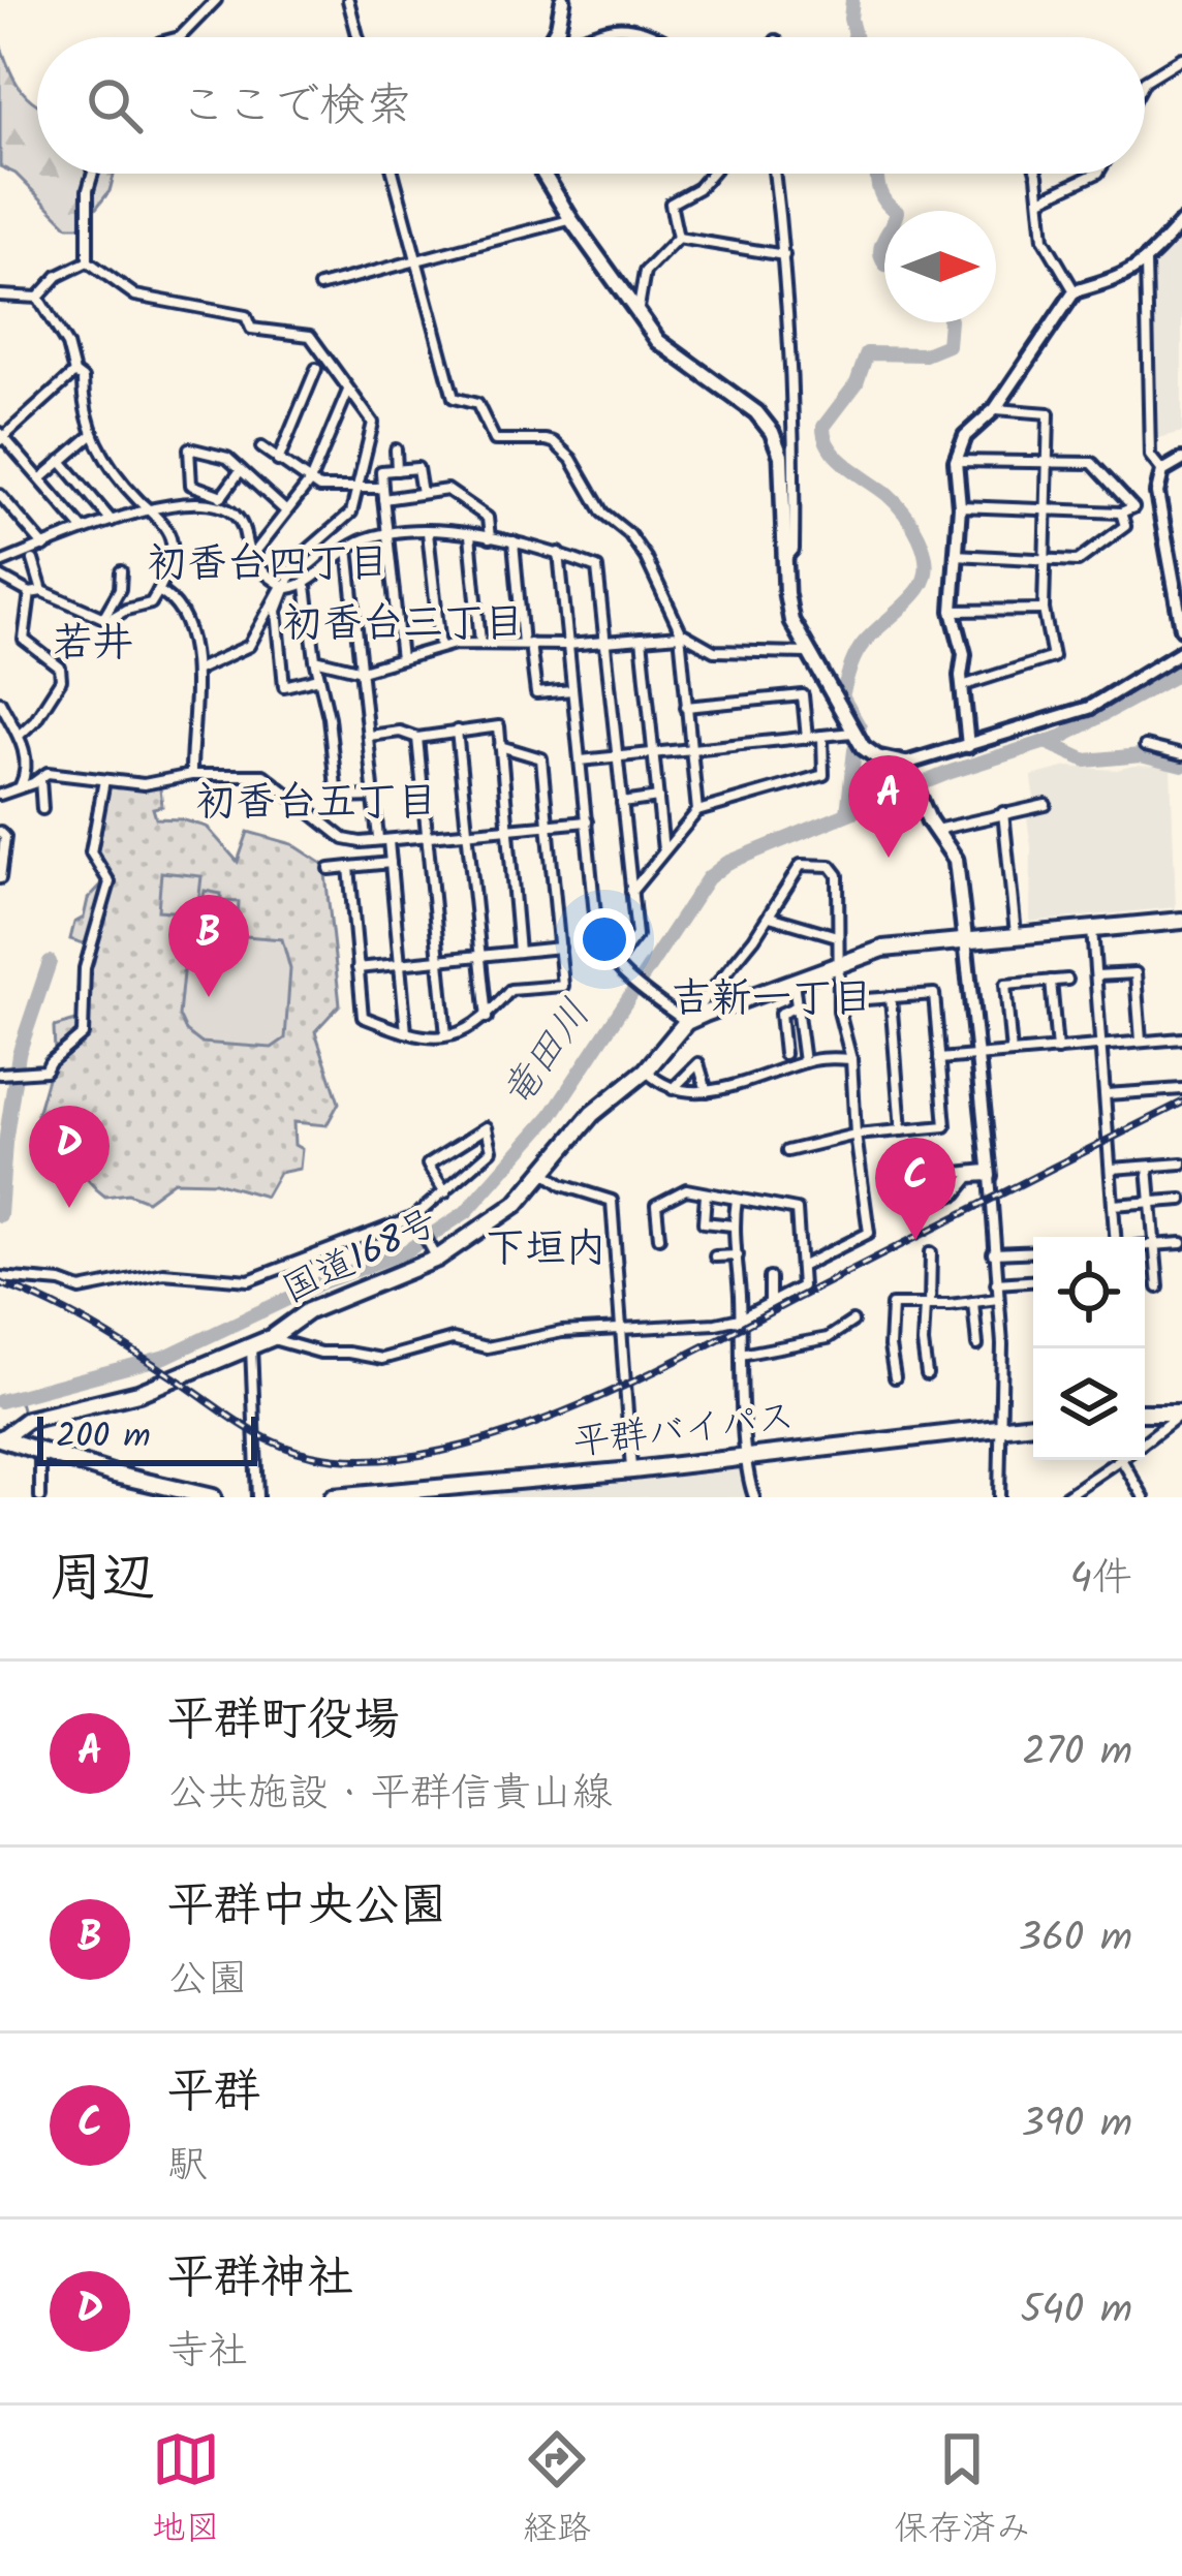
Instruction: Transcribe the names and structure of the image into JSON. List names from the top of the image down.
{
  "streets": {
    "highway": ["国道168号", "平群バイパス"]
  },
  "districts": [
    "初香台四丁目",
    "初香台三丁目",
    "若井",
    "初香台五丁目",
    "吉新一丁目",
    "下垣内"
  ],
  "water": ["竜田川"],
  "scale_bar": "200 m",
  "north": "right",
  "page": {
    "search": "ここで検索",
    "pins": [
      "A",
      "B",
      "D",
      "C"
    ],
    "scale": "200 m",
    "heading": ["周辺", "4件"],
    "list": [
      {
        "mark": "A",
        "name": "平群町役場",
        "note": "公共施設 · 平群信貴山線",
        "value": "270 m"
      },
      {
        "mark": "B",
        "name": "平群中央公園",
        "note": "公園",
        "value": "360 m"
      },
      {
        "mark": "C",
        "name": "平群",
        "note": "駅",
        "value": "390 m"
      },
      {
        "mark": "D",
        "name": "平群神社",
        "note": "寺社",
        "value": "540 m"
      }
    ],
    "nav": ["地図", "経路", "保存済み"]
  }
}
